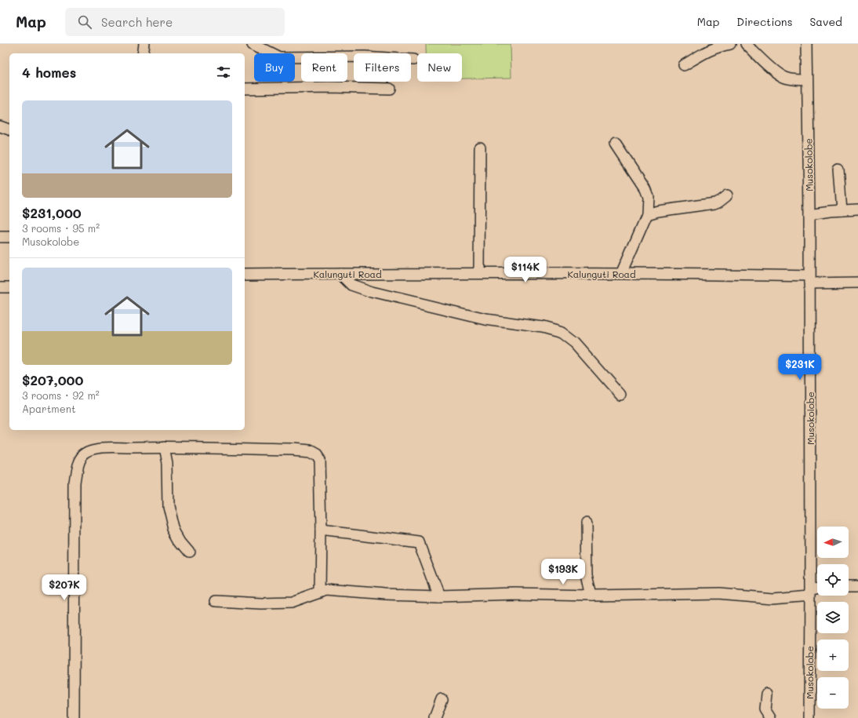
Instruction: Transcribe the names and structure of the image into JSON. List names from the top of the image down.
{
  "streets": {
    "street": ["Musokolobe", "Kalunguti Road"]
  },
  "crossings": [
    ["Musokolobe", "Kalunguti Road"]
  ],
  "north": "left",
  "page": {
    "header": "Map",
    "search": "Search here",
    "nav": ["Map", "Directions", "Saved"],
    "chip": [
      "Buy",
      "Rent",
      "Filters",
      "New"
    ],
    "heading": "4 homes",
    "list": [
      {
        "name": "$231,000",
        "note": "3 rooms · 95 m² · Musokolobe"
      },
      {
        "name": "$207,000",
        "note": "3 rooms · 92 m² · Apartment"
      }
    ],
    "price": [
      "$114K",
      "$231K",
      "$193K",
      "$207K"
    ],
    "map_buttons": ["+", "−"]
  }
}
